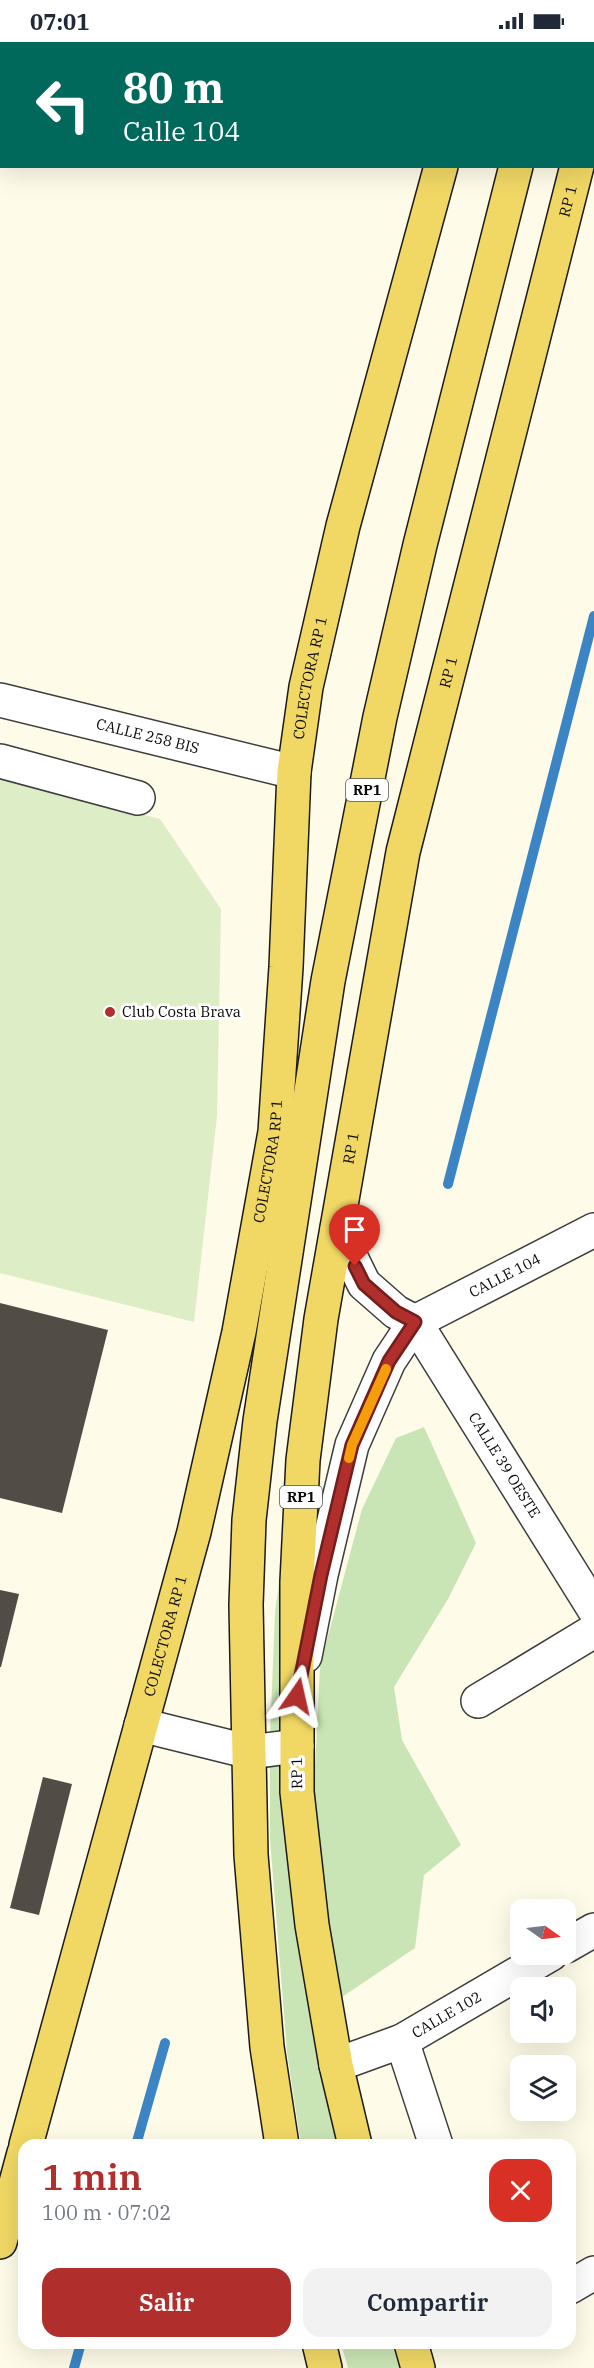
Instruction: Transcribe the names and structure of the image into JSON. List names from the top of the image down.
{
  "streets": {
    "main road": ["RP 1", "COLECTORA RP 1", "RP1"],
    "street": [
      "CALLE 258 BIS",
      "CALLE 104",
      "CALLE 39 OESTE",
      "CALLE 102"
    ]
  },
  "crossings": [
    ["RP 1", "CALLE 104"],
    ["RP 1", "CALLE 102"],
    ["COLECTORA RP 1", "CALLE 258 BIS"],
    ["CALLE 104", "CALLE 39 OESTE"]
  ],
  "places": ["Club Costa Brava"],
  "north": "right",
  "page": {
    "status": "07:01",
    "turn": ["80 m", "Calle 104"],
    "heading": ["1 min", "100 m · 07:02"],
    "buttons": ["Salir", "Compartir"]
  }
}
